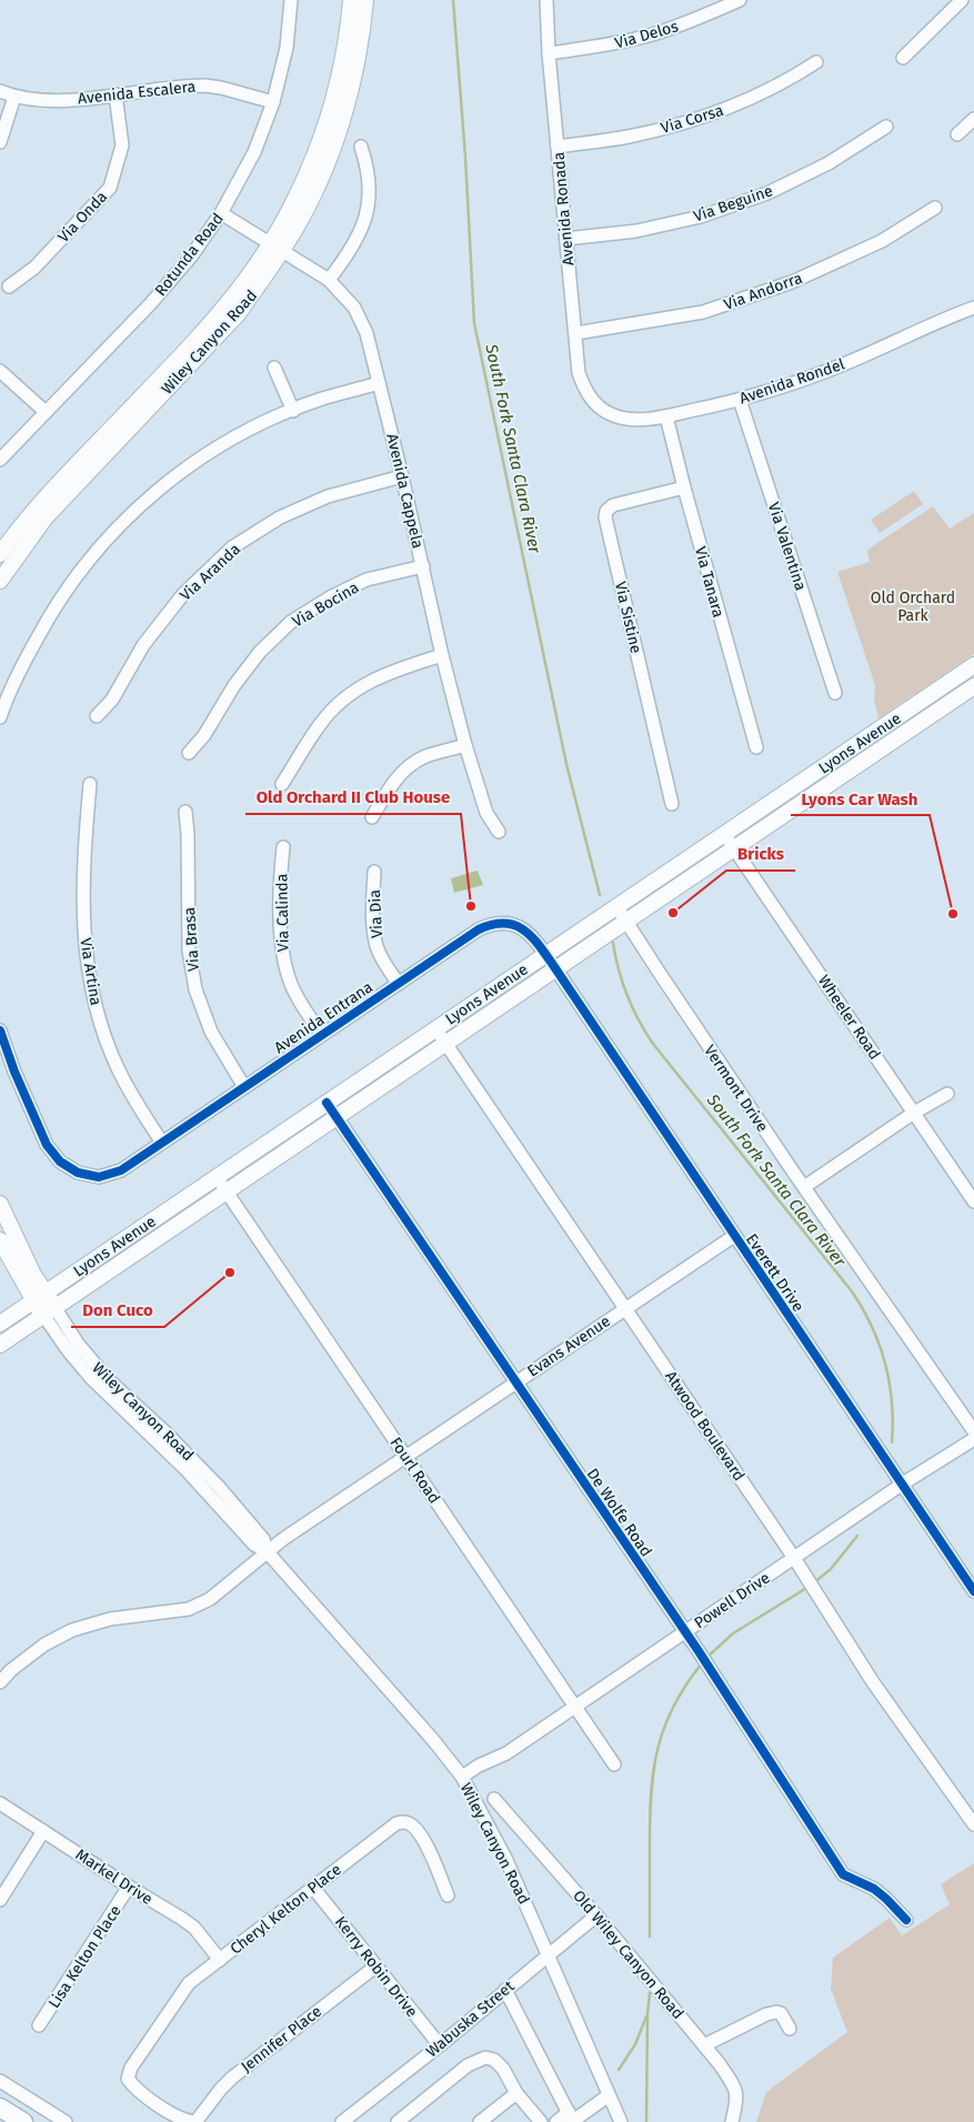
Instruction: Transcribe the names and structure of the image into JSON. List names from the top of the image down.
{
  "streets": {
    "main road": ["Wiley Canyon Road", "Lyons Avenue"],
    "street": [
      "Via Delos",
      "Avenida Escalera",
      "Via Corsa",
      "Via Beguine",
      "Avenida Ronada",
      "Via Onda",
      "Rotunda Road",
      "Via Andorra",
      "Avenida Rondel",
      "Avenida Cappela",
      "Via Valentina",
      "Via Aranda",
      "Via Tanara",
      "Via Bocina",
      "Via Sistine",
      "Via Calinda",
      "Via Dia",
      "Via Brasa",
      "Via Artina",
      "Avenida Entrana",
      "Wheeler Road",
      "Vermont Drive",
      "Everett Drive",
      "Evans Avenue",
      "Atwood Boulevard",
      "Fourl Road",
      "De Wolfe Road",
      "Powell Drive",
      "Markel Drive",
      "Cheryl Kelton Place",
      "Old Wiley Canyon Road",
      "Lisa Kelton Place",
      "Kerry Robin Drive",
      "Wabuska Street",
      "Jennifer Place"
    ]
  },
  "crossings": [
    ["Via Delos", "Avenida Ronada"],
    ["Avenida Escalera", "Via Onda"],
    ["Avenida Escalera", "Rotunda Road"],
    ["Via Corsa", "Avenida Ronada"],
    ["Via Beguine", "Avenida Ronada"],
    ["Avenida Ronada", "Via Andorra"],
    ["Avenida Ronada", "Avenida Rondel"],
    ["Rotunda Road", "Avenida Cappela"],
    ["Wiley Canyon Road", "Avenida Cappela"],
    ["Wiley Canyon Road", "Lyons Avenue"],
    ["Wiley Canyon Road", "Evans Avenue"],
    ["Wiley Canyon Road", "Powell Drive"],
    ["Wiley Canyon Road", "Wabuska Street"],
    ["Avenida Rondel", "Via Valentina"],
    ["Avenida Rondel", "Via Tanara"],
    ["Avenida Cappela", "Via Aranda"],
    ["Avenida Cappela", "Via Bocina"],
    ["Via Tanara", "Via Sistine"],
    ["Lyons Avenue", "Avenida Entrana"],
    ["Lyons Avenue", "Wheeler Road"],
    ["Lyons Avenue", "Vermont Drive"],
    ["Lyons Avenue", "Everett Drive"],
    ["Lyons Avenue", "Atwood Boulevard"],
    ["Lyons Avenue", "Fourl Road"],
    ["Lyons Avenue", "De Wolfe Road"],
    ["Via Calinda", "Avenida Entrana"],
    ["Via Dia", "Avenida Entrana"],
    ["Via Brasa", "Avenida Entrana"],
    ["Via Artina", "Avenida Entrana"],
    ["Avenida Entrana", "Everett Drive"],
    ["Everett Drive", "Evans Avenue"],
    ["Everett Drive", "Powell Drive"],
    ["Evans Avenue", "Atwood Boulevard"],
    ["Evans Avenue", "Fourl Road"],
    ["Evans Avenue", "De Wolfe Road"],
    ["Atwood Boulevard", "Powell Drive"],
    ["Fourl Road", "Powell Drive"],
    ["De Wolfe Road", "Powell Drive"],
    ["Markel Drive", "Cheryl Kelton Place"],
    ["Markel Drive", "Lisa Kelton Place"],
    ["Cheryl Kelton Place", "Kerry Robin Drive"],
    ["Cheryl Kelton Place", "Jennifer Place"],
    ["Old Wiley Canyon Road", "Wabuska Street"],
    ["Kerry Robin Drive", "Wabuska Street"],
    ["Kerry Robin Drive", "Jennifer Place"]
  ],
  "water": ["South Fork Santa Clara River"],
  "parks": ["Old Orchard Park"],
  "places": [
    "Old Orchard II Club House",
    "Bricks",
    "Lyons Car Wash",
    "Don Cuco"
  ]
}
